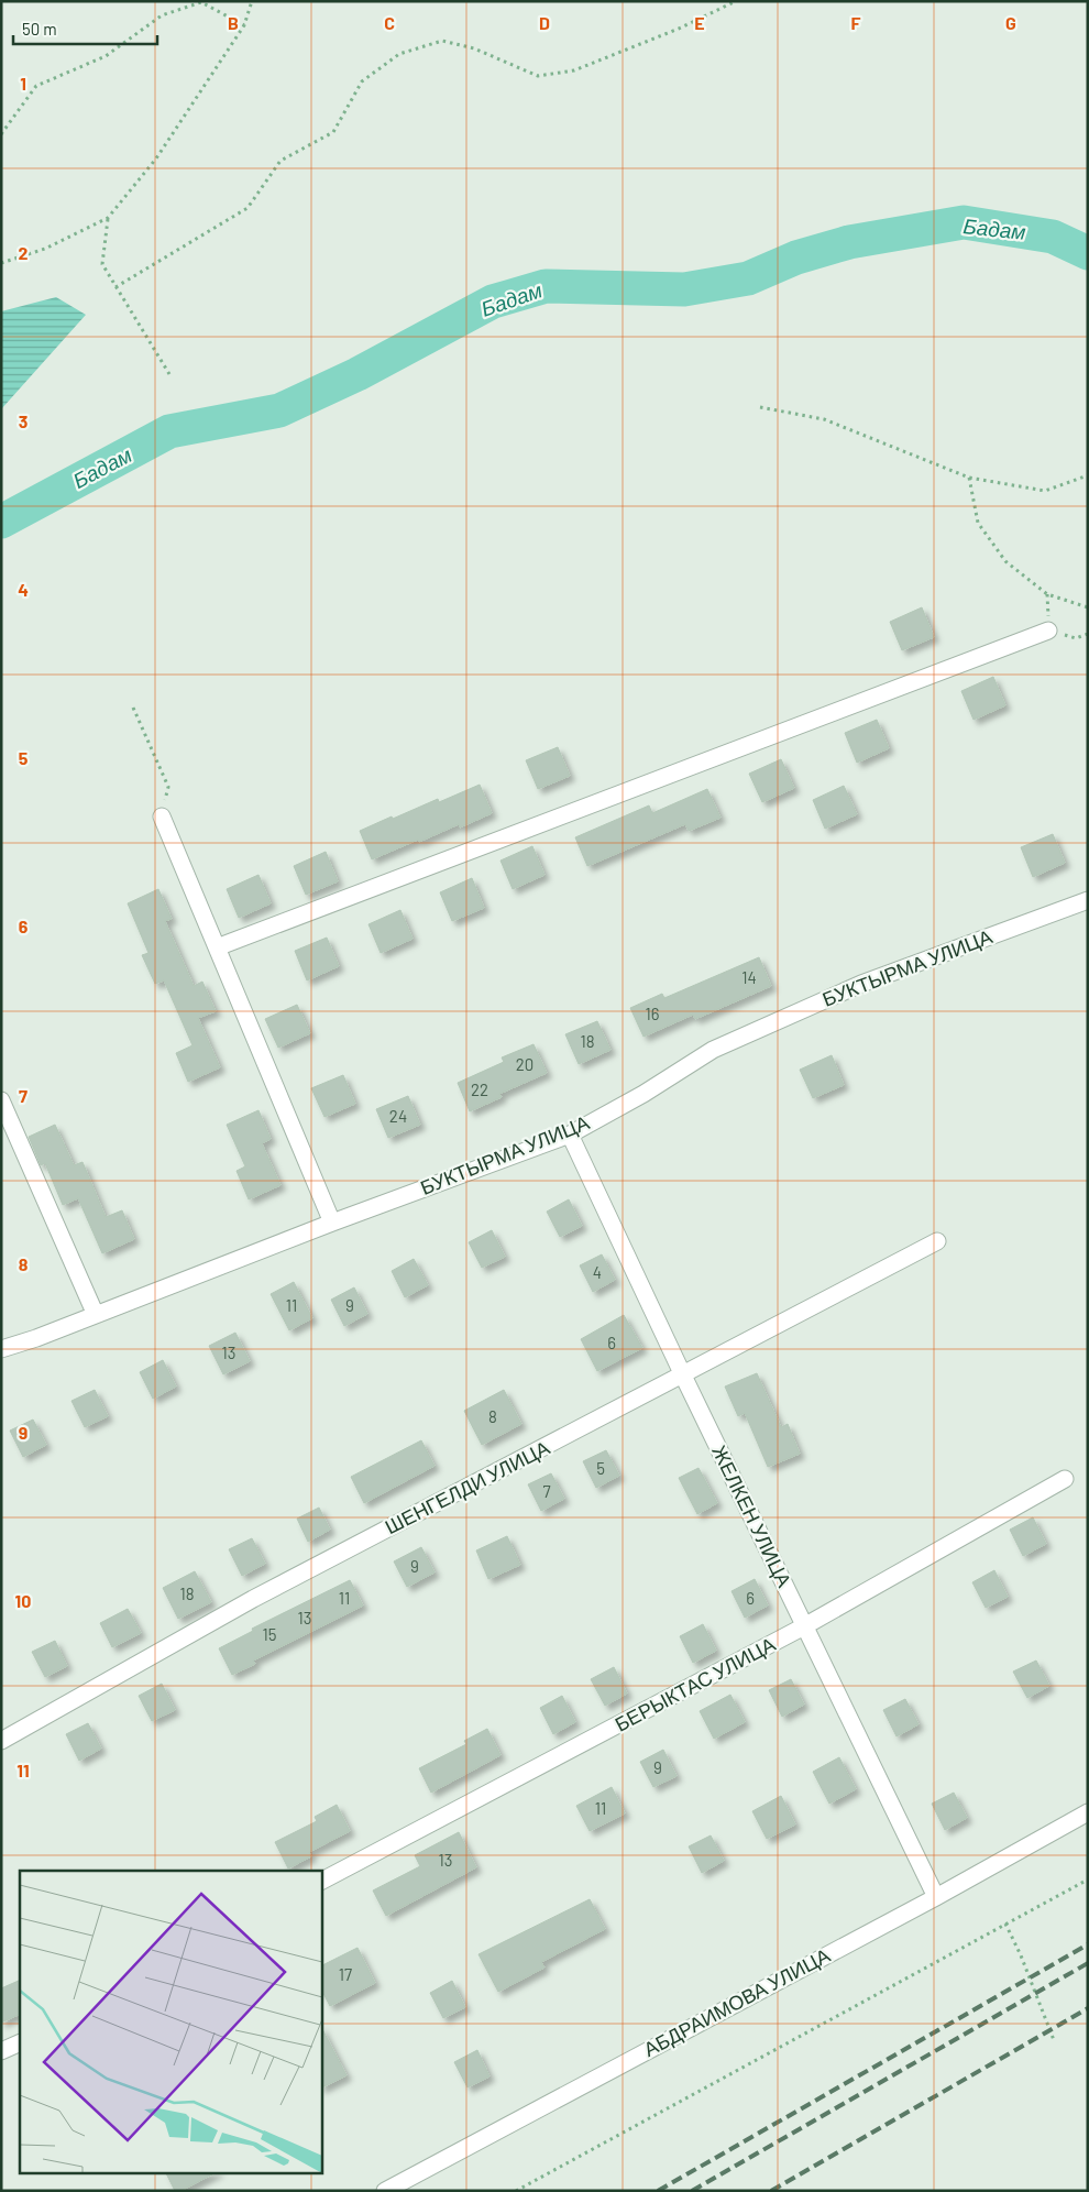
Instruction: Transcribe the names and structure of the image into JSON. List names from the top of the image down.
{
  "streets": {
    "street": [
      "БУКТЫРМА УЛИЦА",
      "ШЕНГЕЛДИ УЛИЦА",
      "ЖЕЛКЕН УЛИЦА",
      "БЕРЫКТАС УЛИЦА",
      "АБДРАИМОВА УЛИЦА"
    ]
  },
  "crossings": [
    ["БУКТЫРМА УЛИЦА", "ЖЕЛКЕН УЛИЦА"],
    ["ШЕНГЕЛДИ УЛИЦА", "ЖЕЛКЕН УЛИЦА"],
    ["ЖЕЛКЕН УЛИЦА", "БЕРЫКТАС УЛИЦА"],
    ["ЖЕЛКЕН УЛИЦА", "АБДРАИМОВА УЛИЦА"]
  ],
  "water": ["Бадам"],
  "house_numbers": [
    "14",
    "16",
    "18",
    "20",
    "22",
    "24",
    "4",
    "11",
    "9",
    "6",
    "13",
    "8",
    "5",
    "7",
    "9",
    "18",
    "11",
    "6",
    "13",
    "15",
    "9",
    "11",
    "13",
    "17"
  ],
  "scale_bar": "50 m",
  "grid": {
    "columns": [
      "B",
      "C",
      "D",
      "E",
      "F",
      "G"
    ],
    "rows": [
      "1",
      "2",
      "3",
      "4",
      "5",
      "6",
      "7",
      "8",
      "9",
      "10",
      "11"
    ]
  }
}
